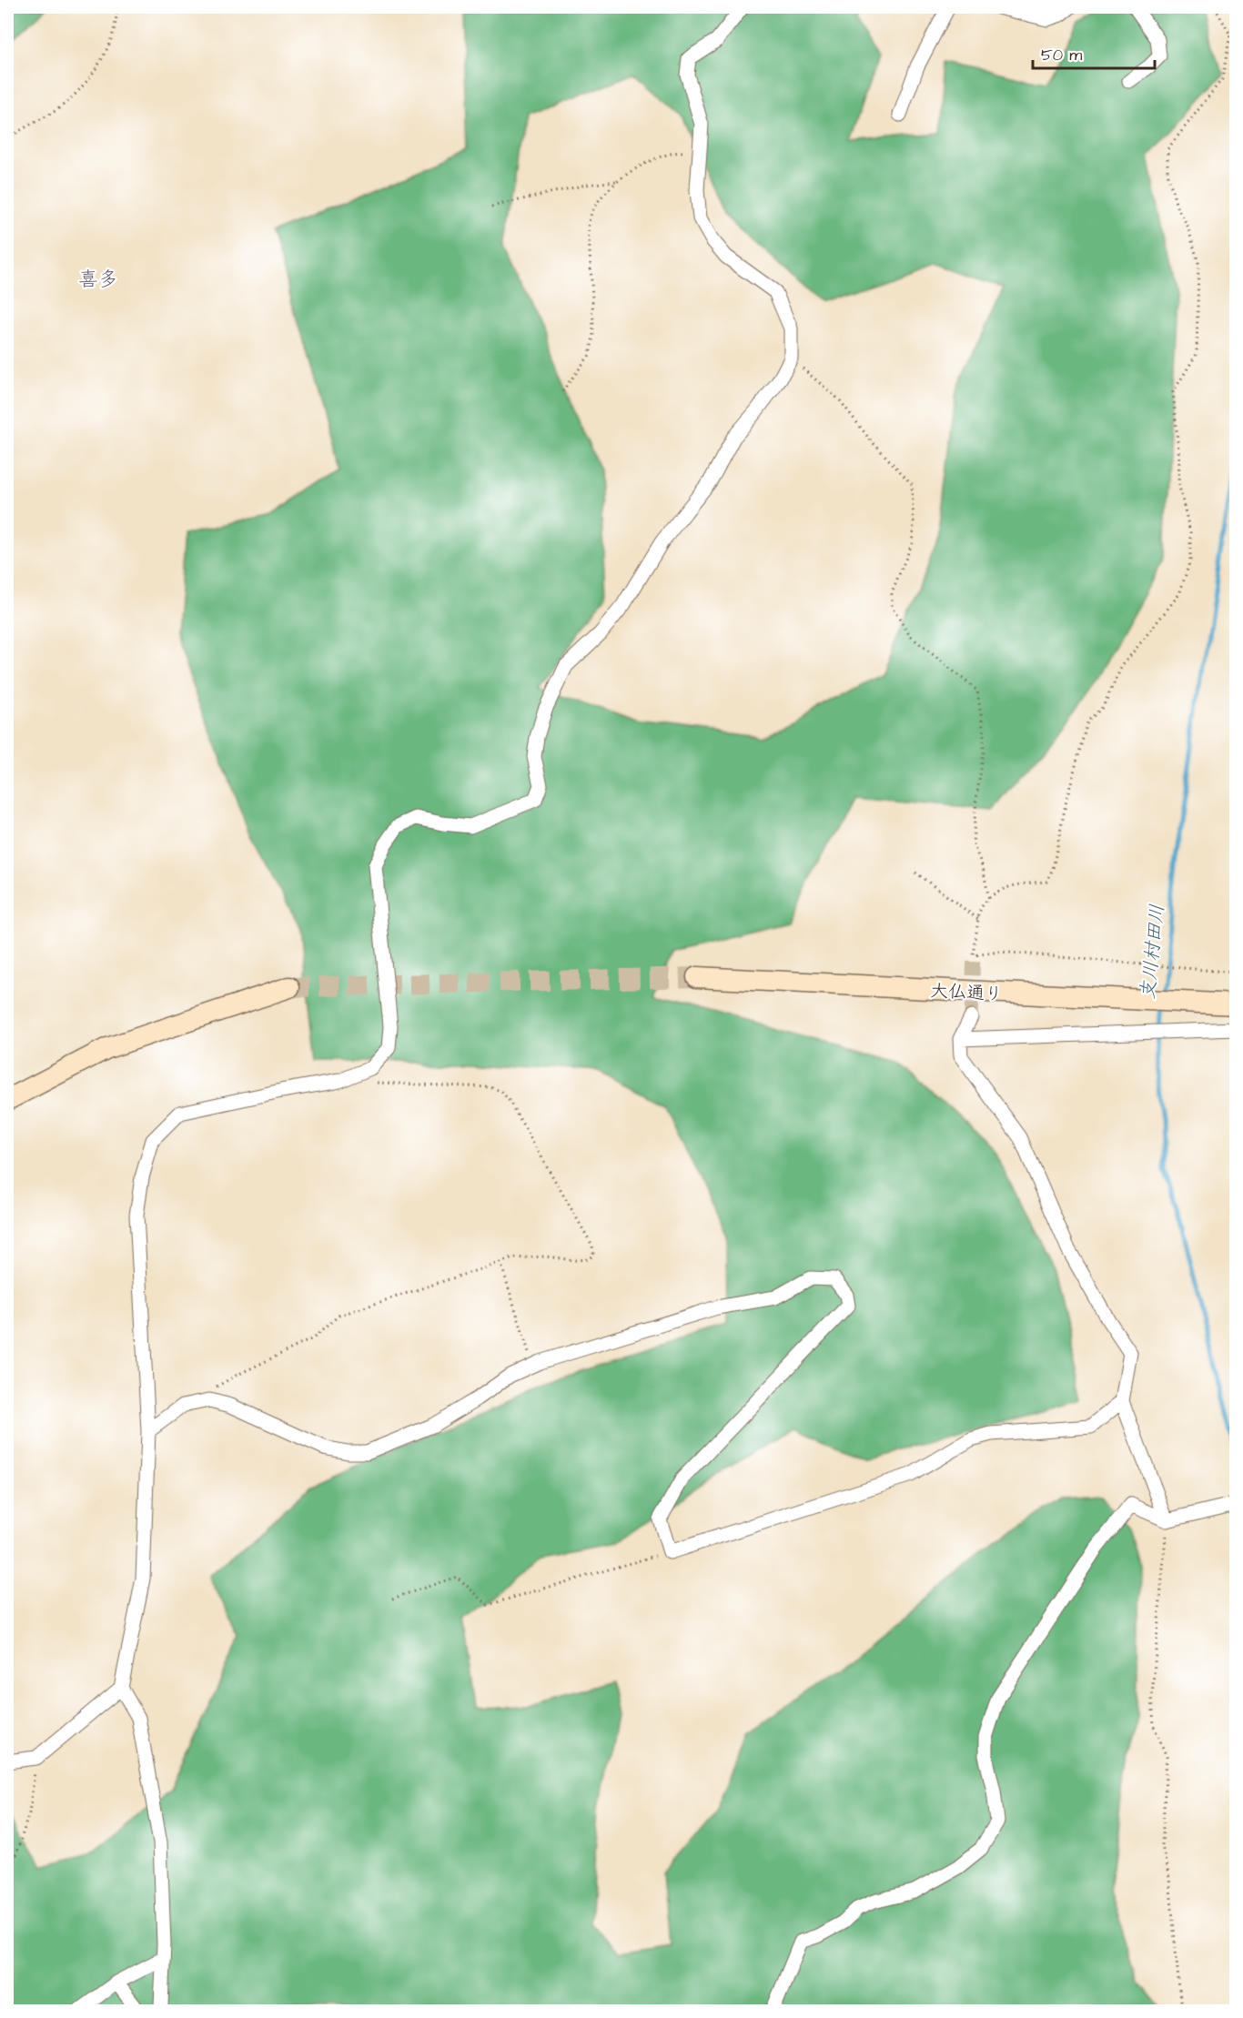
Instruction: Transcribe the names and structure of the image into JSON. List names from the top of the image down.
{
  "streets": {
    "street": ["大仏通り"]
  },
  "districts": ["喜多"],
  "water": ["支川村田川"],
  "scale_bar": "50 m"
}
